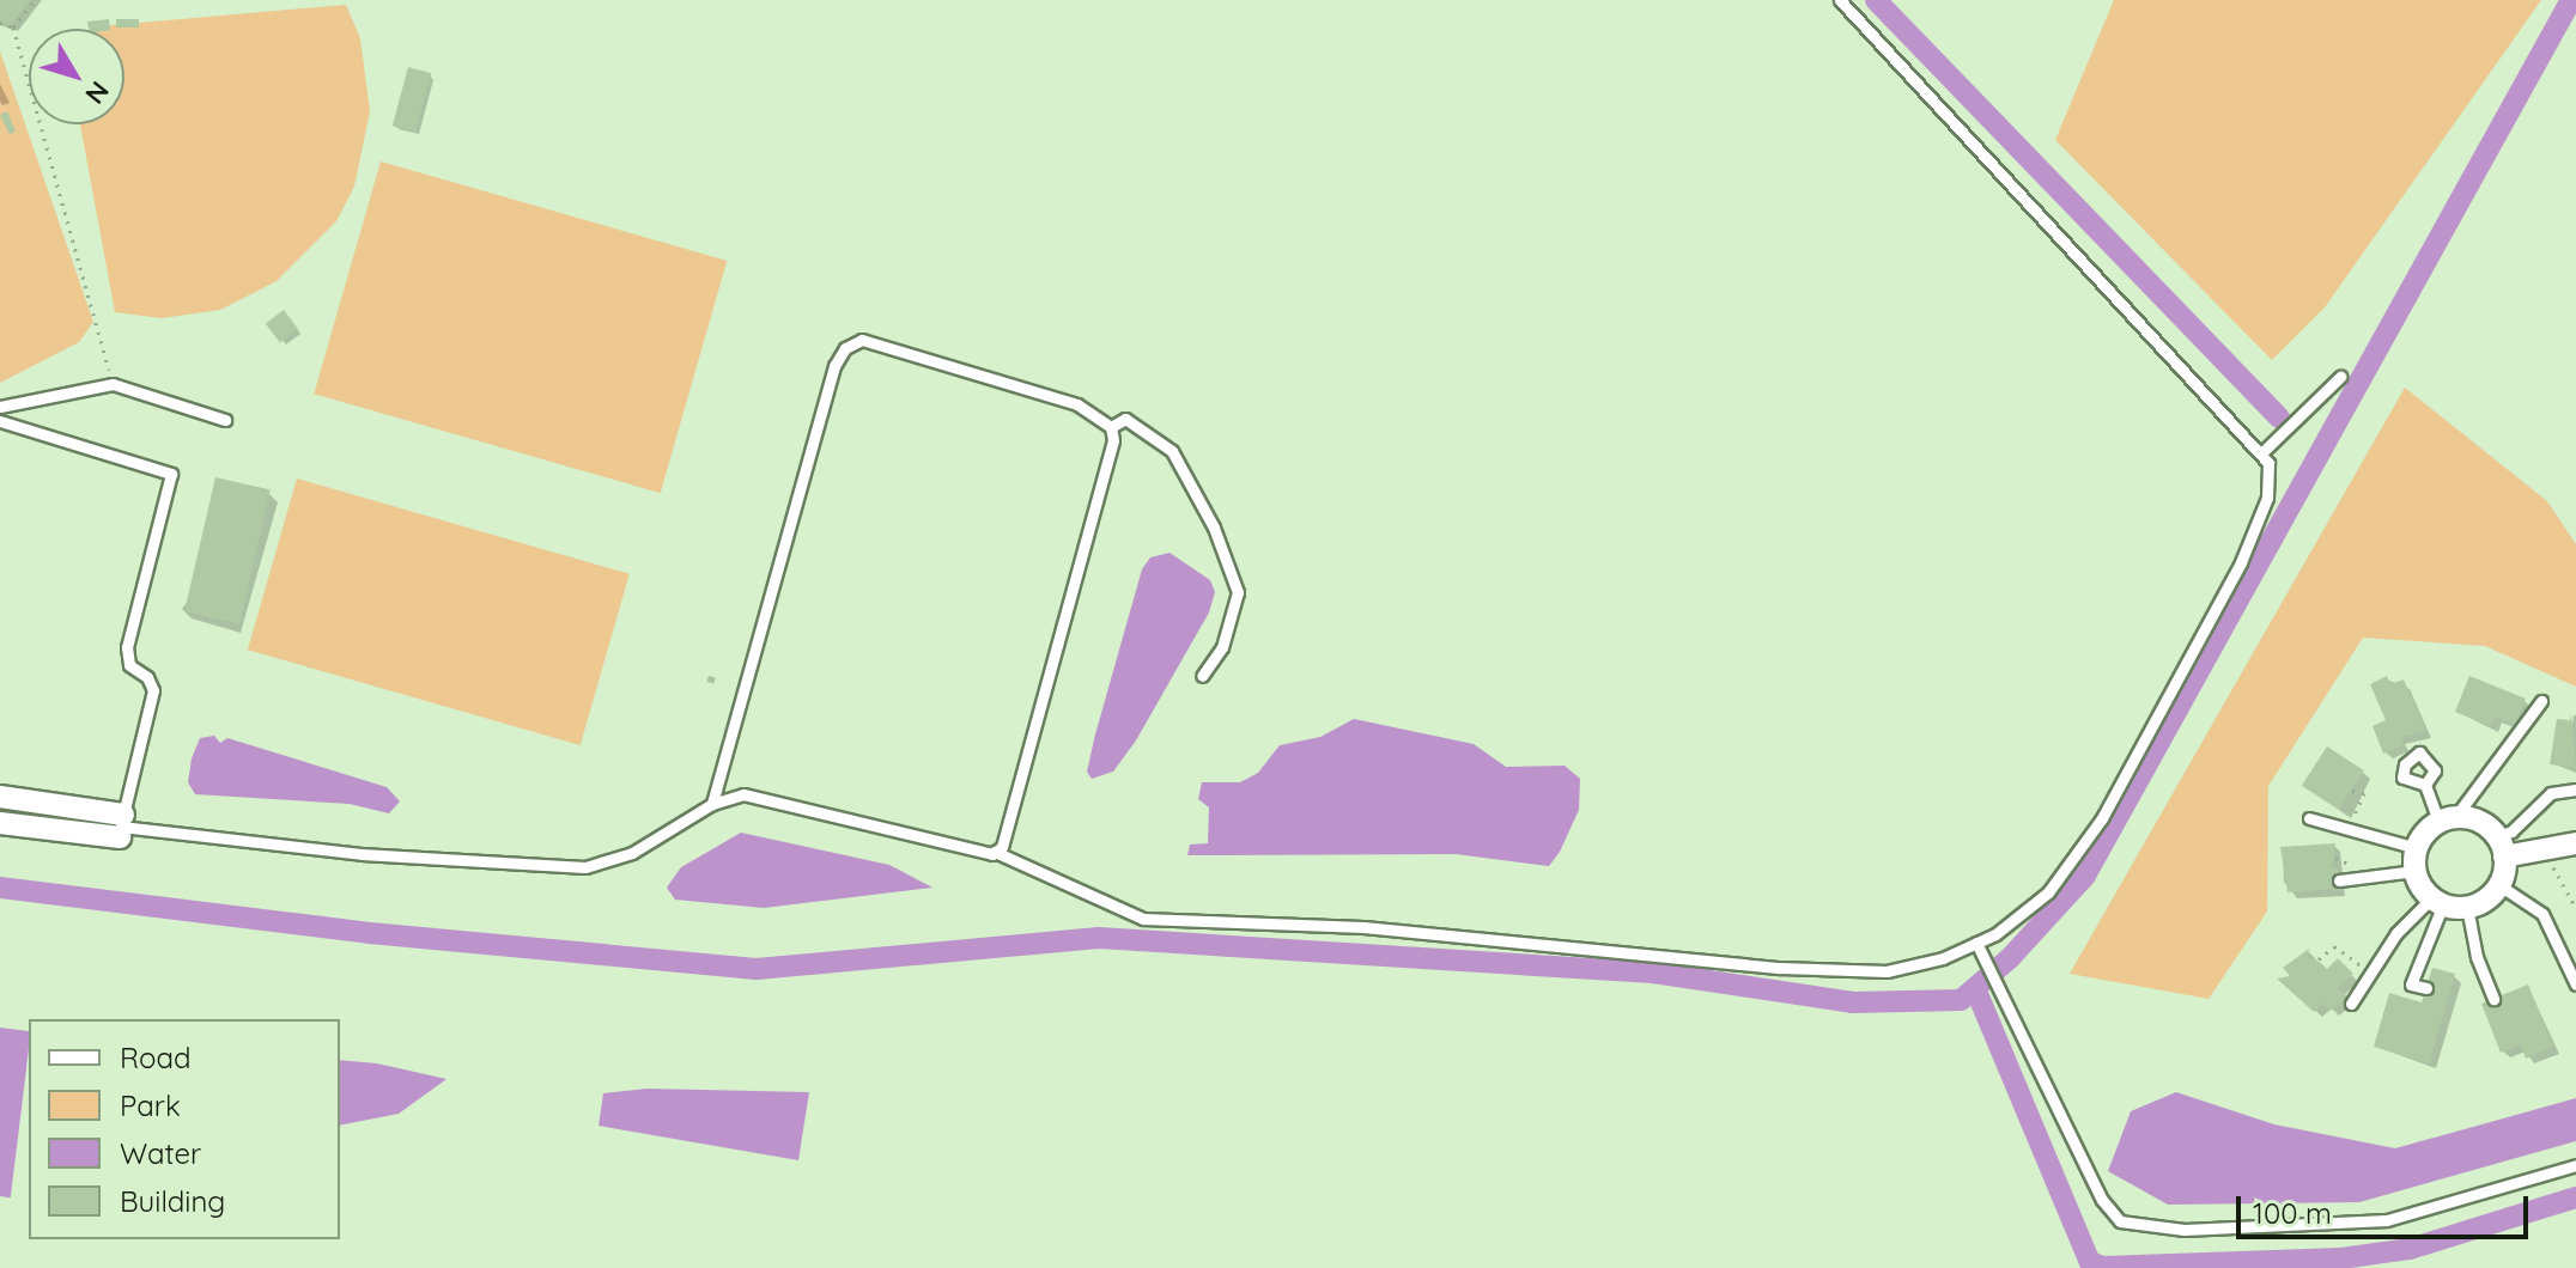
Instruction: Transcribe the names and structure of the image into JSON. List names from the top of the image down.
{
  "legend": [
    "Road",
    "Park",
    "Water",
    "Building"
  ],
  "scale_bar": "100 m",
  "north": "bottom right"
}
